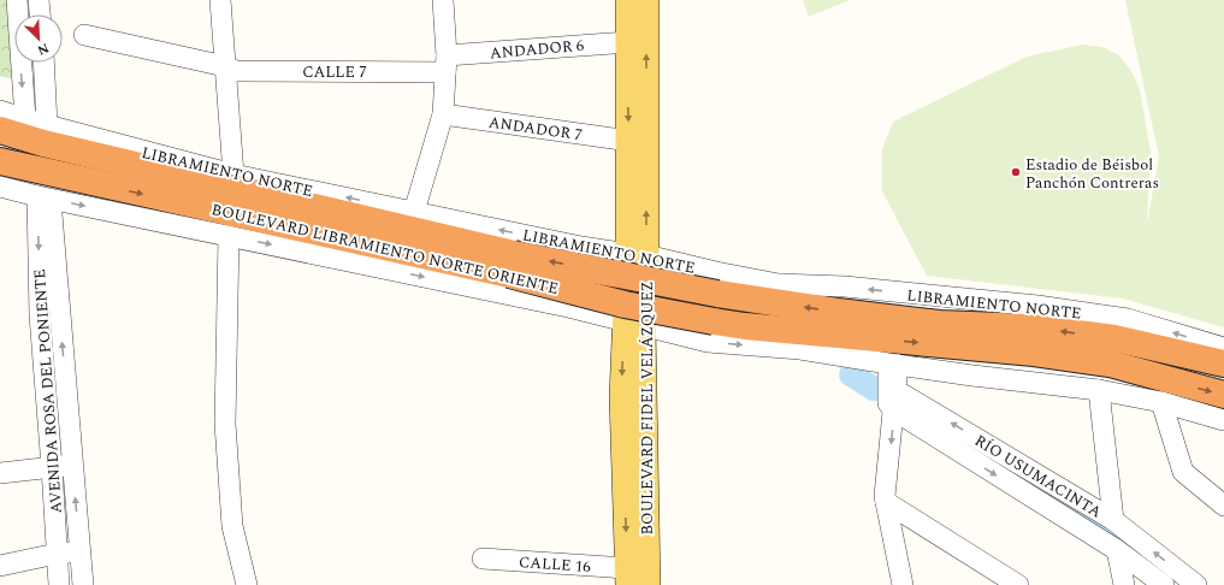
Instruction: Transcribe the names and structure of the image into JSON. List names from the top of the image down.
{
  "streets": {
    "highway": ["LIBRAMIENTO NORTE", "BOULEVARD LIBRAMIENTO NORTE ORIENTE"],
    "main road": ["BOULEVARD FIDEL VELÁZQUEZ"],
    "street": [
      "ANDADOR 6",
      "CALLE 7",
      "ANDADOR 7",
      "AVENIDA ROSA DEL PONIENTE",
      "RÍO USUMACINTA",
      "CALLE 16"
    ]
  },
  "crossings": [
    ["ANDADOR 6", "CALLE 7"],
    ["ANDADOR 6", "BOULEVARD FIDEL VELÁZQUEZ"],
    ["ANDADOR 7", "BOULEVARD FIDEL VELÁZQUEZ"],
    ["LIBRAMIENTO NORTE", "BOULEVARD LIBRAMIENTO NORTE ORIENTE"],
    ["LIBRAMIENTO NORTE", "BOULEVARD FIDEL VELÁZQUEZ"],
    ["BOULEVARD FIDEL VELÁZQUEZ", "CALLE 16"]
  ],
  "places": ["Estadio de Béisbol Panchón Contreras"],
  "north": "bottom right"
}
